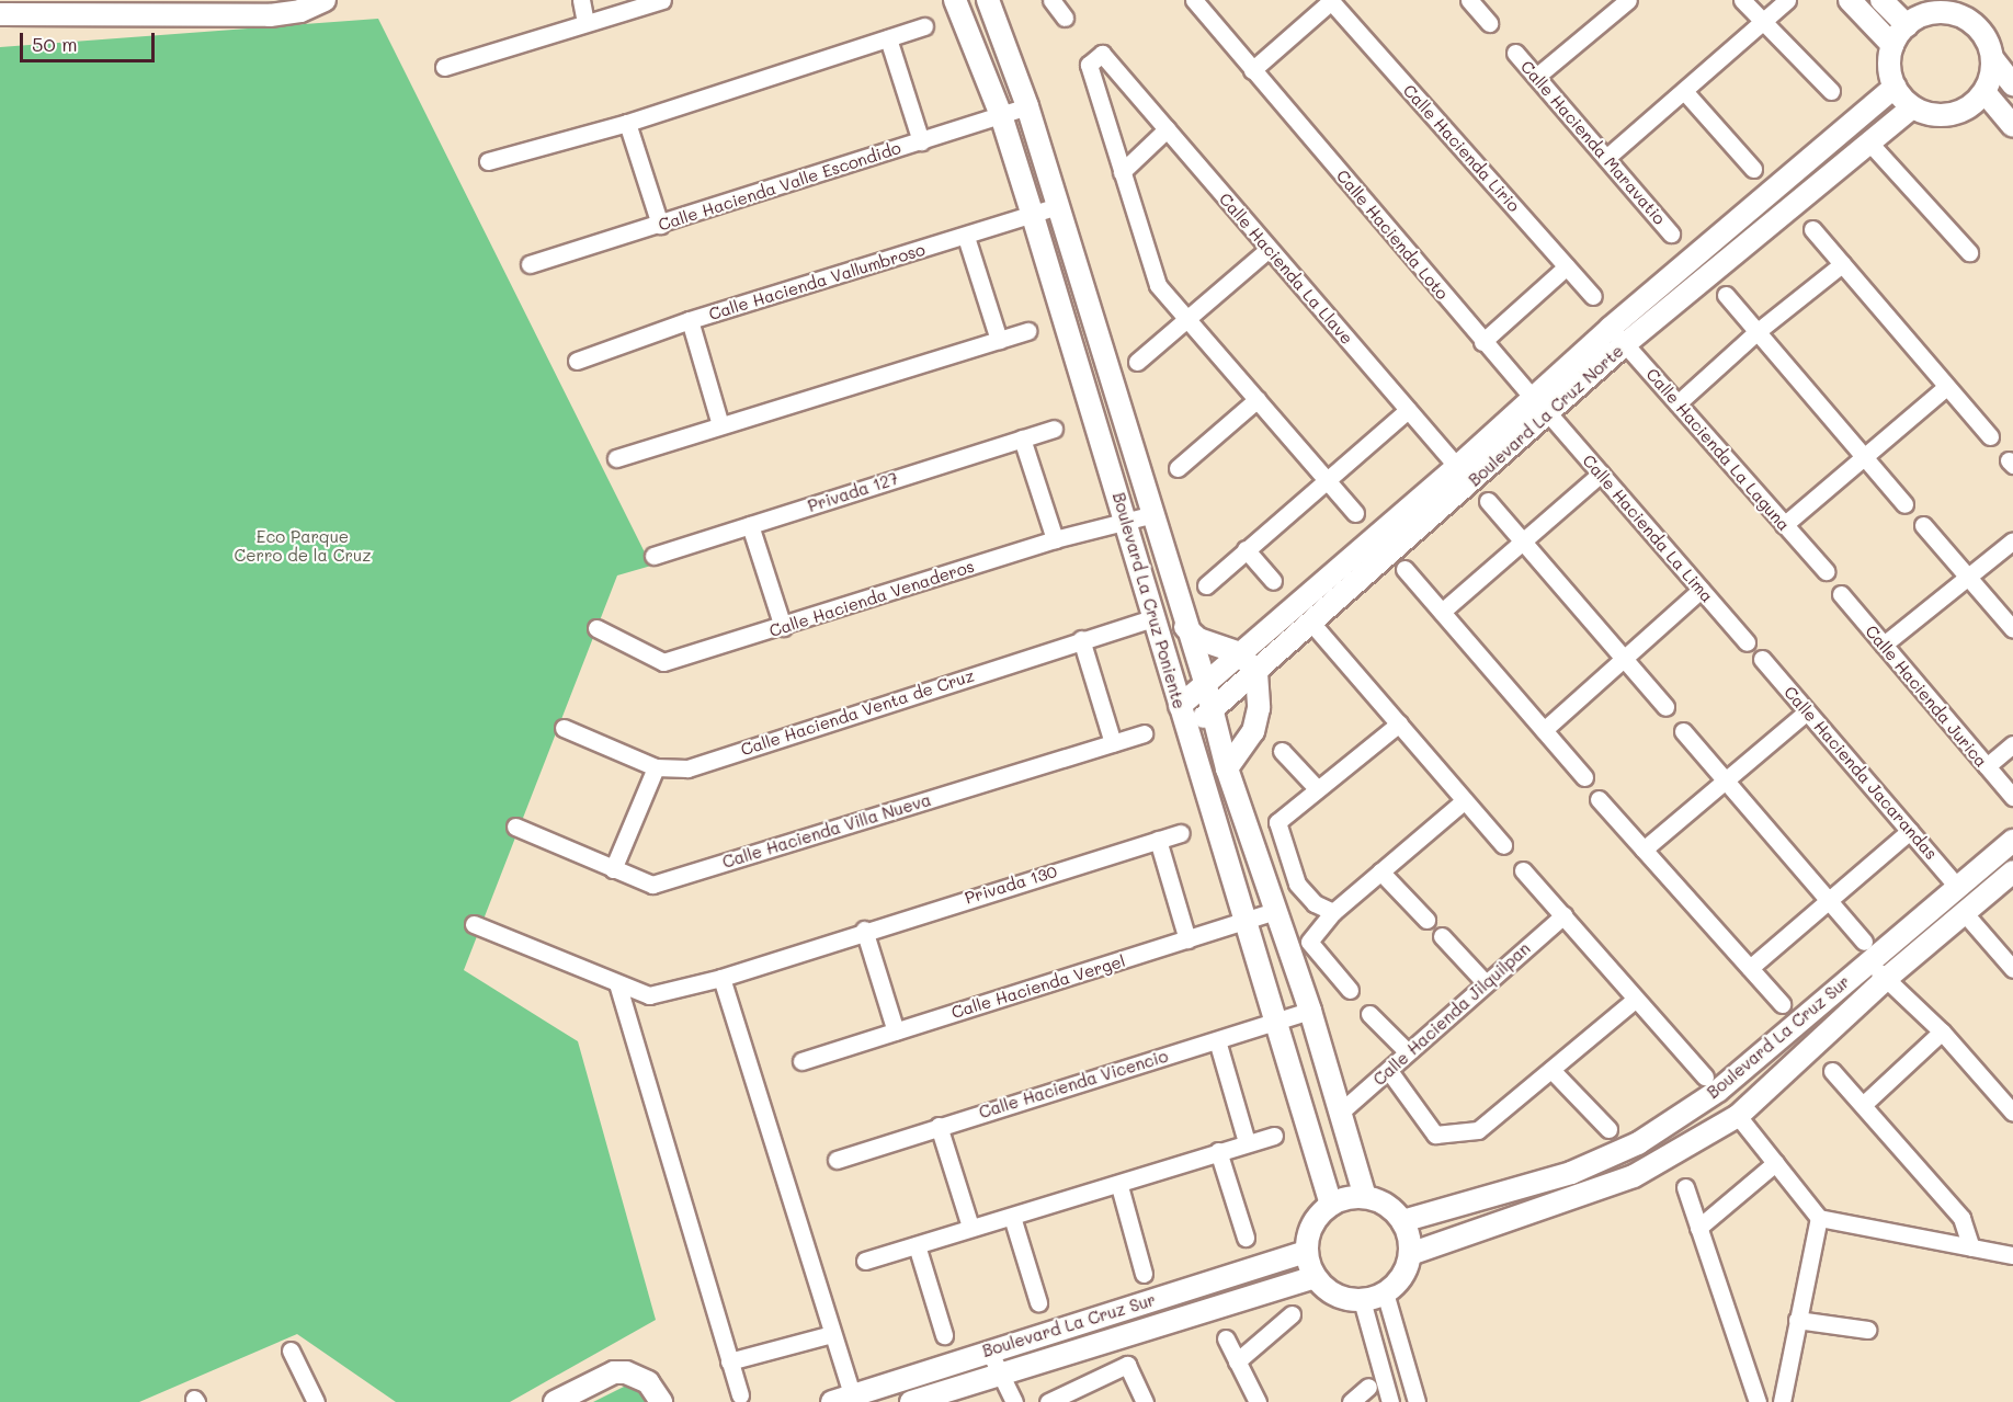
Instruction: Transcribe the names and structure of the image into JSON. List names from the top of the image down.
{
  "streets": {
    "street": [
      "Calle Hacienda Maravatio",
      "Calle Hacienda Lirio",
      "Calle Hacienda Valle Escondido",
      "Calle Hacienda Loto",
      "Calle Hacienda La Llave",
      "Calle Hacienda Vallumbroso",
      "Boulevard La Cruz Norte",
      "Calle Hacienda La Laguna",
      "Privada 127",
      "Calle Hacienda La Lima",
      "Calle Hacienda Venaderos",
      "Boulevard La Cruz Poniente",
      "Calle Hacienda Jurica",
      "Calle Hacienda Venta de Cruz",
      "Calle Hacienda Jacarandas",
      "Calle Hacienda Villa Nueva",
      "Privada 130",
      "Calle Hacienda Vergel",
      "Calle Hacienda Jilquilpan",
      "Boulevard La Cruz Sur",
      "Calle Hacienda Vicencio"
    ]
  },
  "crossings": [
    ["Calle Hacienda Valle Escondido", "Boulevard La Cruz Poniente"],
    ["Calle Hacienda Loto", "Boulevard La Cruz Norte"],
    ["Calle Hacienda La Llave", "Boulevard La Cruz Norte"],
    ["Calle Hacienda Vallumbroso", "Boulevard La Cruz Poniente"],
    ["Boulevard La Cruz Norte", "Calle Hacienda La Laguna"],
    ["Boulevard La Cruz Norte", "Calle Hacienda La Lima"],
    ["Boulevard La Cruz Norte", "Boulevard La Cruz Poniente"],
    ["Calle Hacienda Venaderos", "Boulevard La Cruz Poniente"],
    ["Boulevard La Cruz Poniente", "Calle Hacienda Venta de Cruz"],
    ["Boulevard La Cruz Poniente", "Calle Hacienda Vergel"],
    ["Boulevard La Cruz Poniente", "Calle Hacienda Jilquilpan"],
    ["Boulevard La Cruz Poniente", "Boulevard La Cruz Sur"],
    ["Boulevard La Cruz Poniente", "Calle Hacienda Vicencio"],
    ["Calle Hacienda Jacarandas", "Boulevard La Cruz Sur"]
  ],
  "parks": ["Eco Parque Cerro de la Cruz"],
  "scale_bar": "50 m"
}
